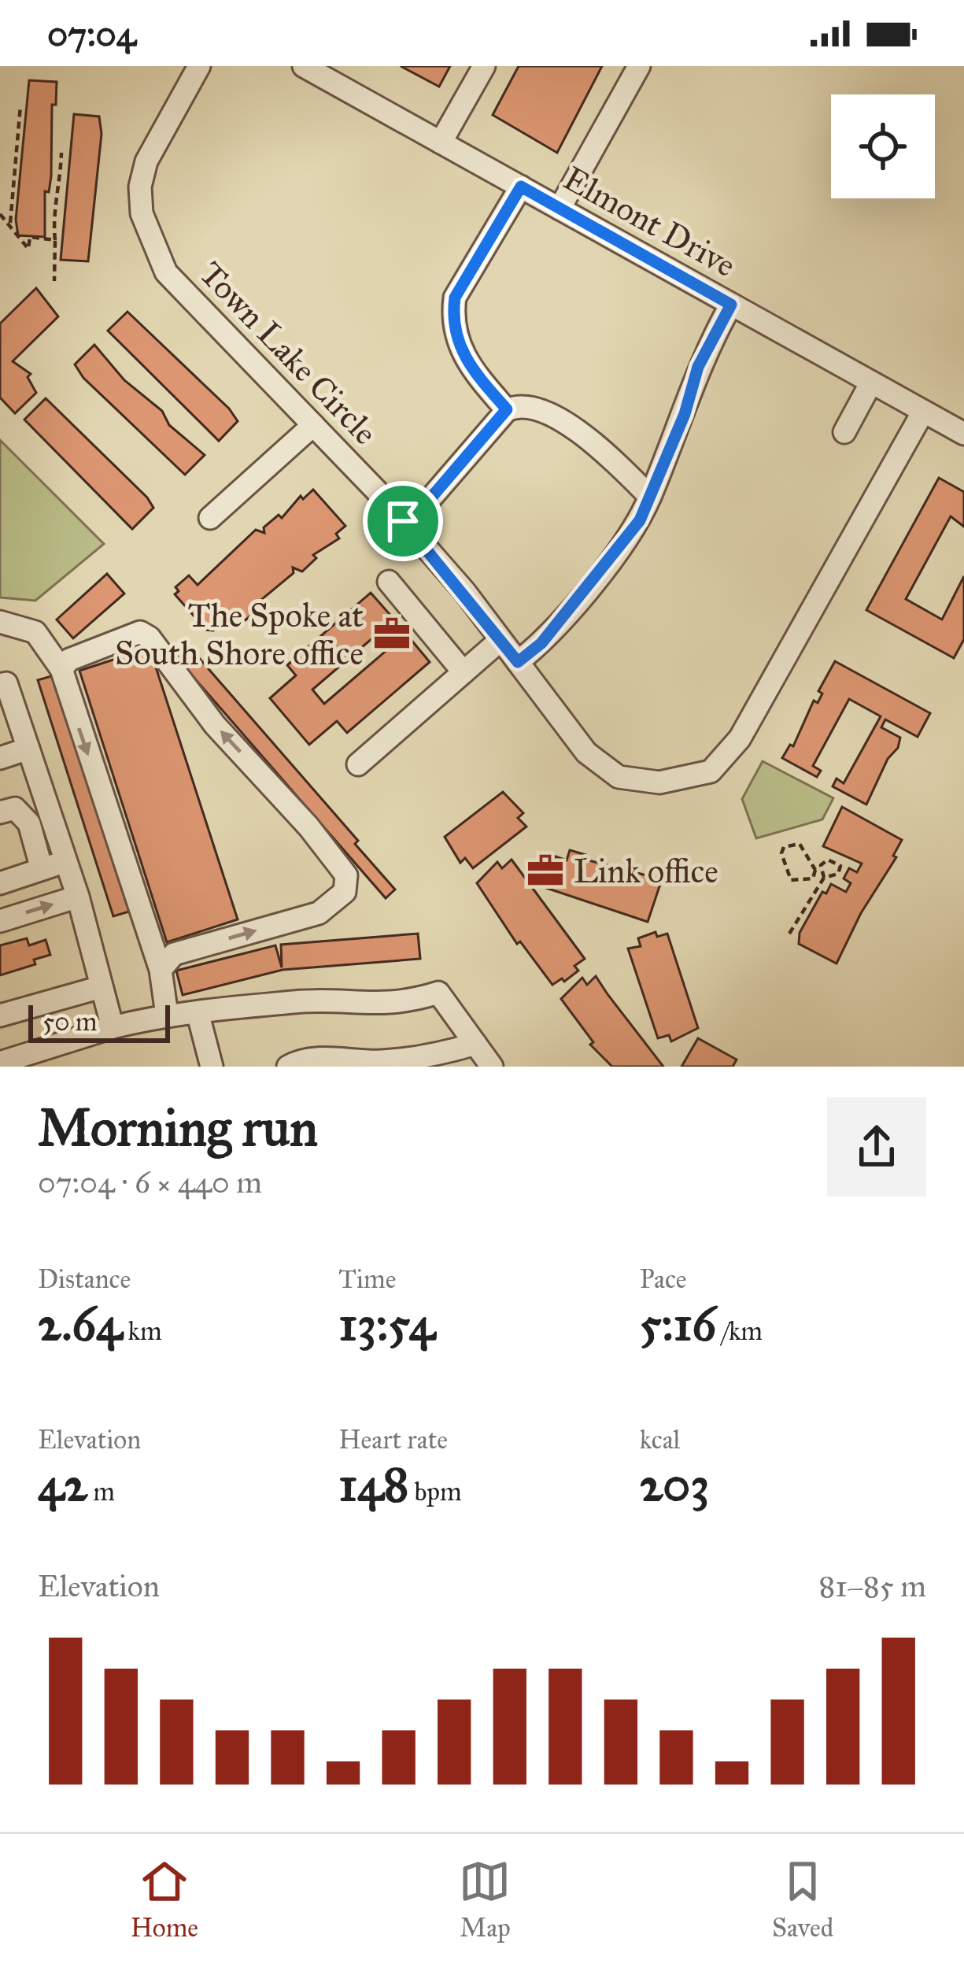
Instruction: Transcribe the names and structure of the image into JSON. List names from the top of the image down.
{
  "streets": {
    "street": ["Elmont Drive", "Town Lake Circle"]
  },
  "crossings": [
    ["Elmont Drive", "Town Lake Circle"]
  ],
  "places": {
    "office": ["The Spoke at South Shore office", "Link office"]
  },
  "scale_bar": "50 m",
  "page": {
    "status": "07:04",
    "scale": "50 m",
    "heading": ["Morning run", "07:04 · 6 × 440 m"],
    "stats": [
      ["Distance", "2.64 km"],
      ["Time", "13:54"],
      ["Pace", "5:16 /km"],
      ["Elevation", "42 m"],
      ["Heart rate", "148 bpm"],
      ["kcal", "203"]
    ],
    "chart": ["Elevation", "81–85 m"],
    "tabs": ["Home", "Map", "Saved"]
  }
}
